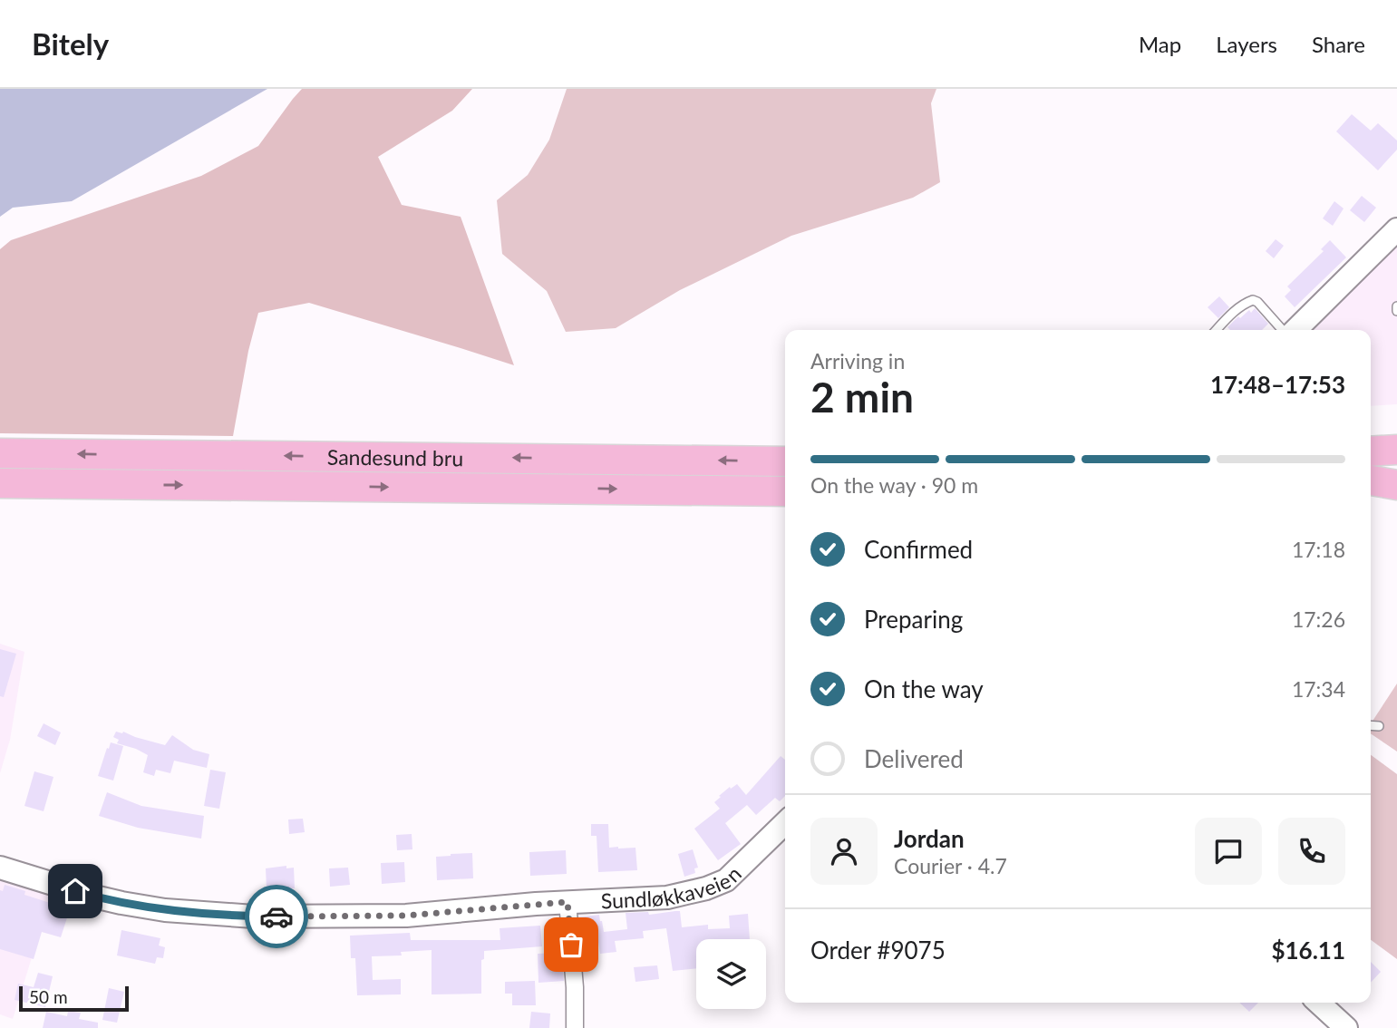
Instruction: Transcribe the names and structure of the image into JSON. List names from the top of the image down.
{
  "streets": {
    "highway": ["Sandesund bru"],
    "main road": ["Sundløkkaveien"]
  },
  "scale_bar": "50 m",
  "page": {
    "header": "Bitely",
    "nav": ["Map", "Layers", "Share"],
    "heading": ["2 min", "Arriving in", "17:48–17:53"],
    "panel": [
      "Jordan",
      "Courier · 4.7",
      "Order #9075",
      "$16.11"
    ],
    "bar": "On the way · 90 m",
    "list": [
      ["Confirmed", "17:18"],
      ["Preparing", "17:26"],
      ["On the way", "17:34"],
      "Delivered"
    ],
    "scale": "50 m"
  }
}
